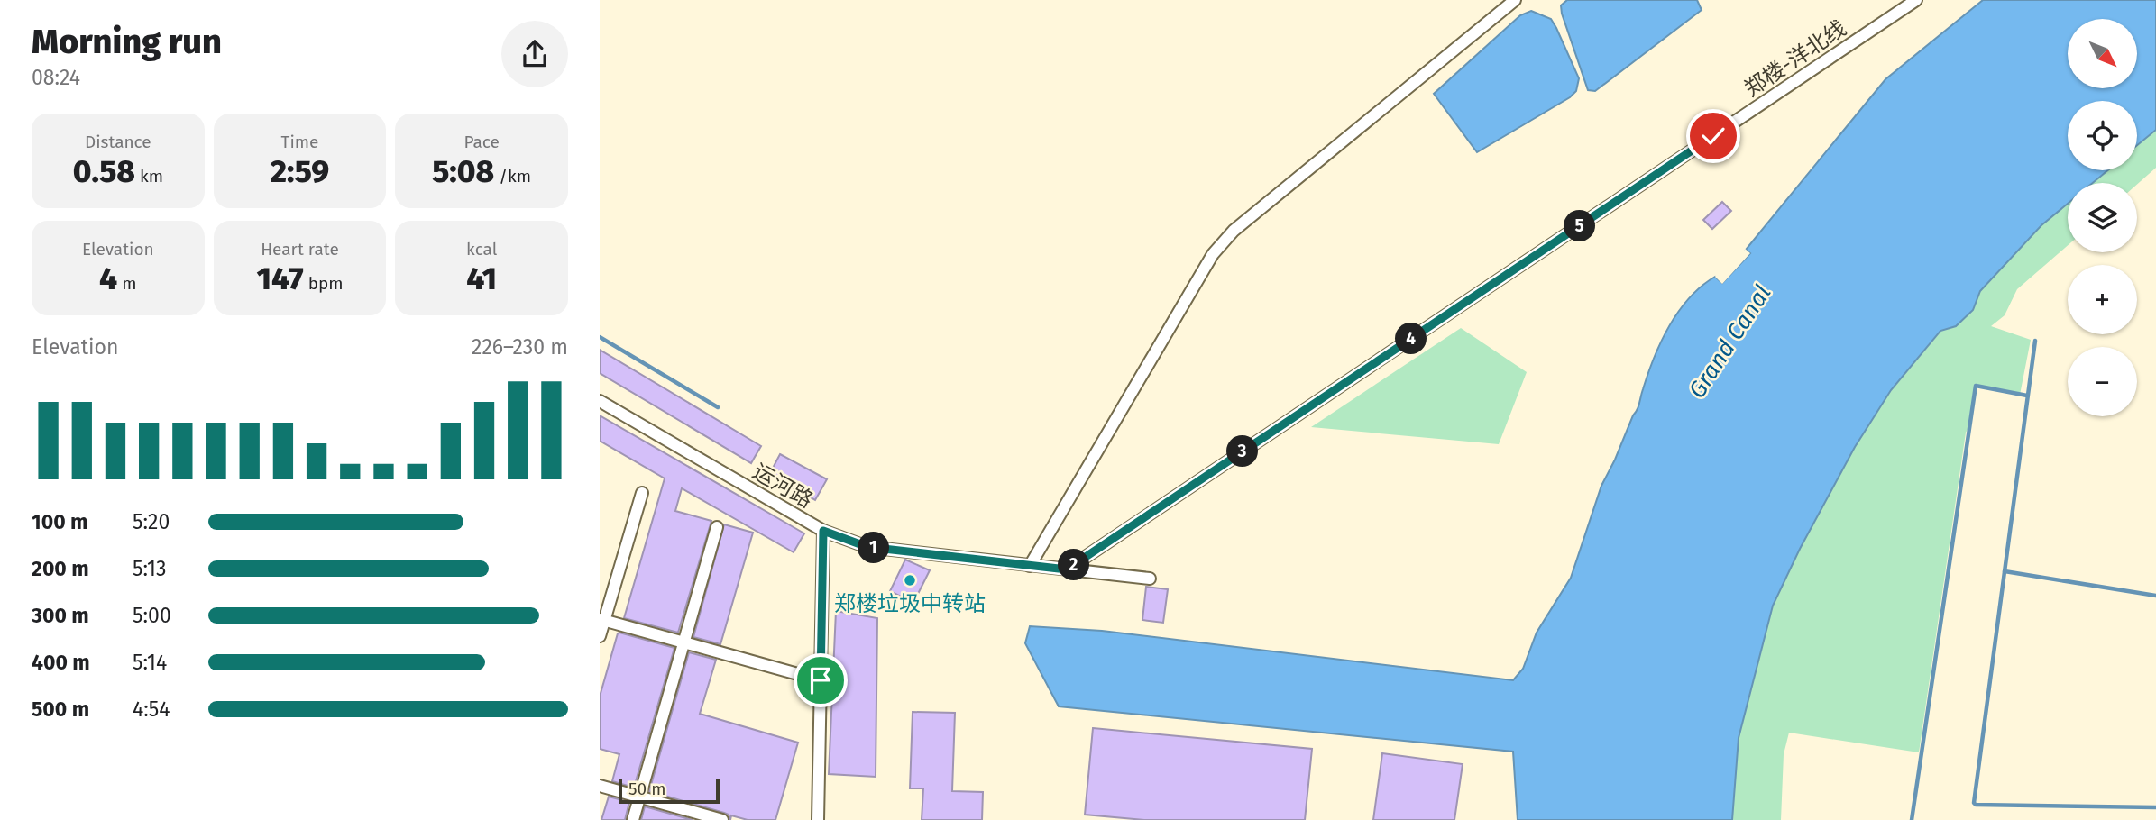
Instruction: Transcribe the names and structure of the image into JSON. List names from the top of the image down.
{
  "streets": {
    "street": ["郑楼-洋北线", "运河路"]
  },
  "crossings": [
    ["郑楼-洋北线", "运河路"]
  ],
  "water": ["Grand Canal"],
  "places": ["郑楼垃圾中转站"],
  "scale_bar": "50 m",
  "north": "bottom right",
  "page": {
    "heading": ["Morning run", "08:24"],
    "map_buttons": ["+", "−"],
    "stats": [
      ["Distance", "0.58 km"],
      ["Time", "2:59"],
      ["Pace", "5:08 /km"],
      ["Elevation", "4 m"],
      ["Heart rate", "147 bpm"],
      ["kcal", "41"]
    ],
    "pins": [
      "5",
      "4",
      "3",
      "1",
      "2"
    ],
    "chart": ["Elevation", "226–230 m"],
    "list": [
      {
        "name": "100 m",
        "note": "5:20"
      },
      {
        "name": "200 m",
        "note": "5:13"
      },
      {
        "name": "300 m",
        "note": "5:00"
      },
      {
        "name": "400 m",
        "note": "5:14"
      },
      {
        "name": "500 m",
        "note": "4:54"
      }
    ],
    "scale": "50 m"
  }
}
